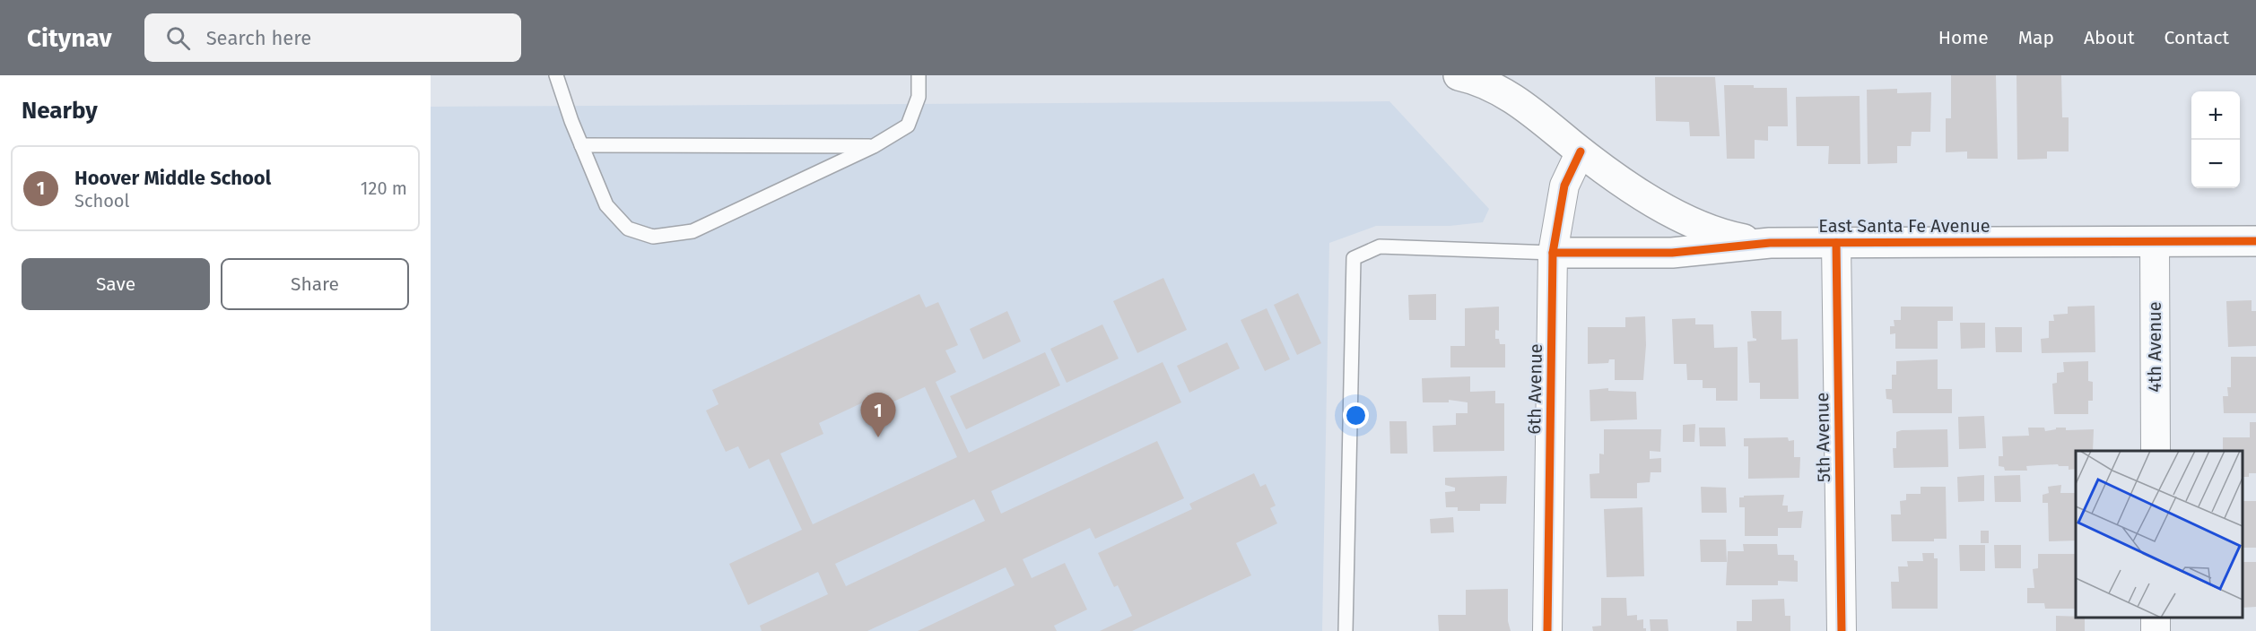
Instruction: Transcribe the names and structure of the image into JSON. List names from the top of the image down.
{
  "streets": {
    "street": [
      "East Santa Fe Avenue",
      "4th Avenue",
      "6th Avenue",
      "5th Avenue"
    ]
  },
  "crossings": [
    ["East Santa Fe Avenue", "4th Avenue"],
    ["East Santa Fe Avenue", "6th Avenue"],
    ["East Santa Fe Avenue", "5th Avenue"]
  ],
  "page": {
    "header": "Citynav",
    "search": "Search here",
    "nav": [
      "Home",
      "Map",
      "About",
      "Contact"
    ],
    "heading": "Nearby",
    "map_buttons": ["+", "−"],
    "list": [
      {
        "mark": "1",
        "name": "Hoover Middle School",
        "note": "School",
        "value": "120 m"
      }
    ],
    "buttons": ["Save", "Share"],
    "pins": "1"
  }
}
